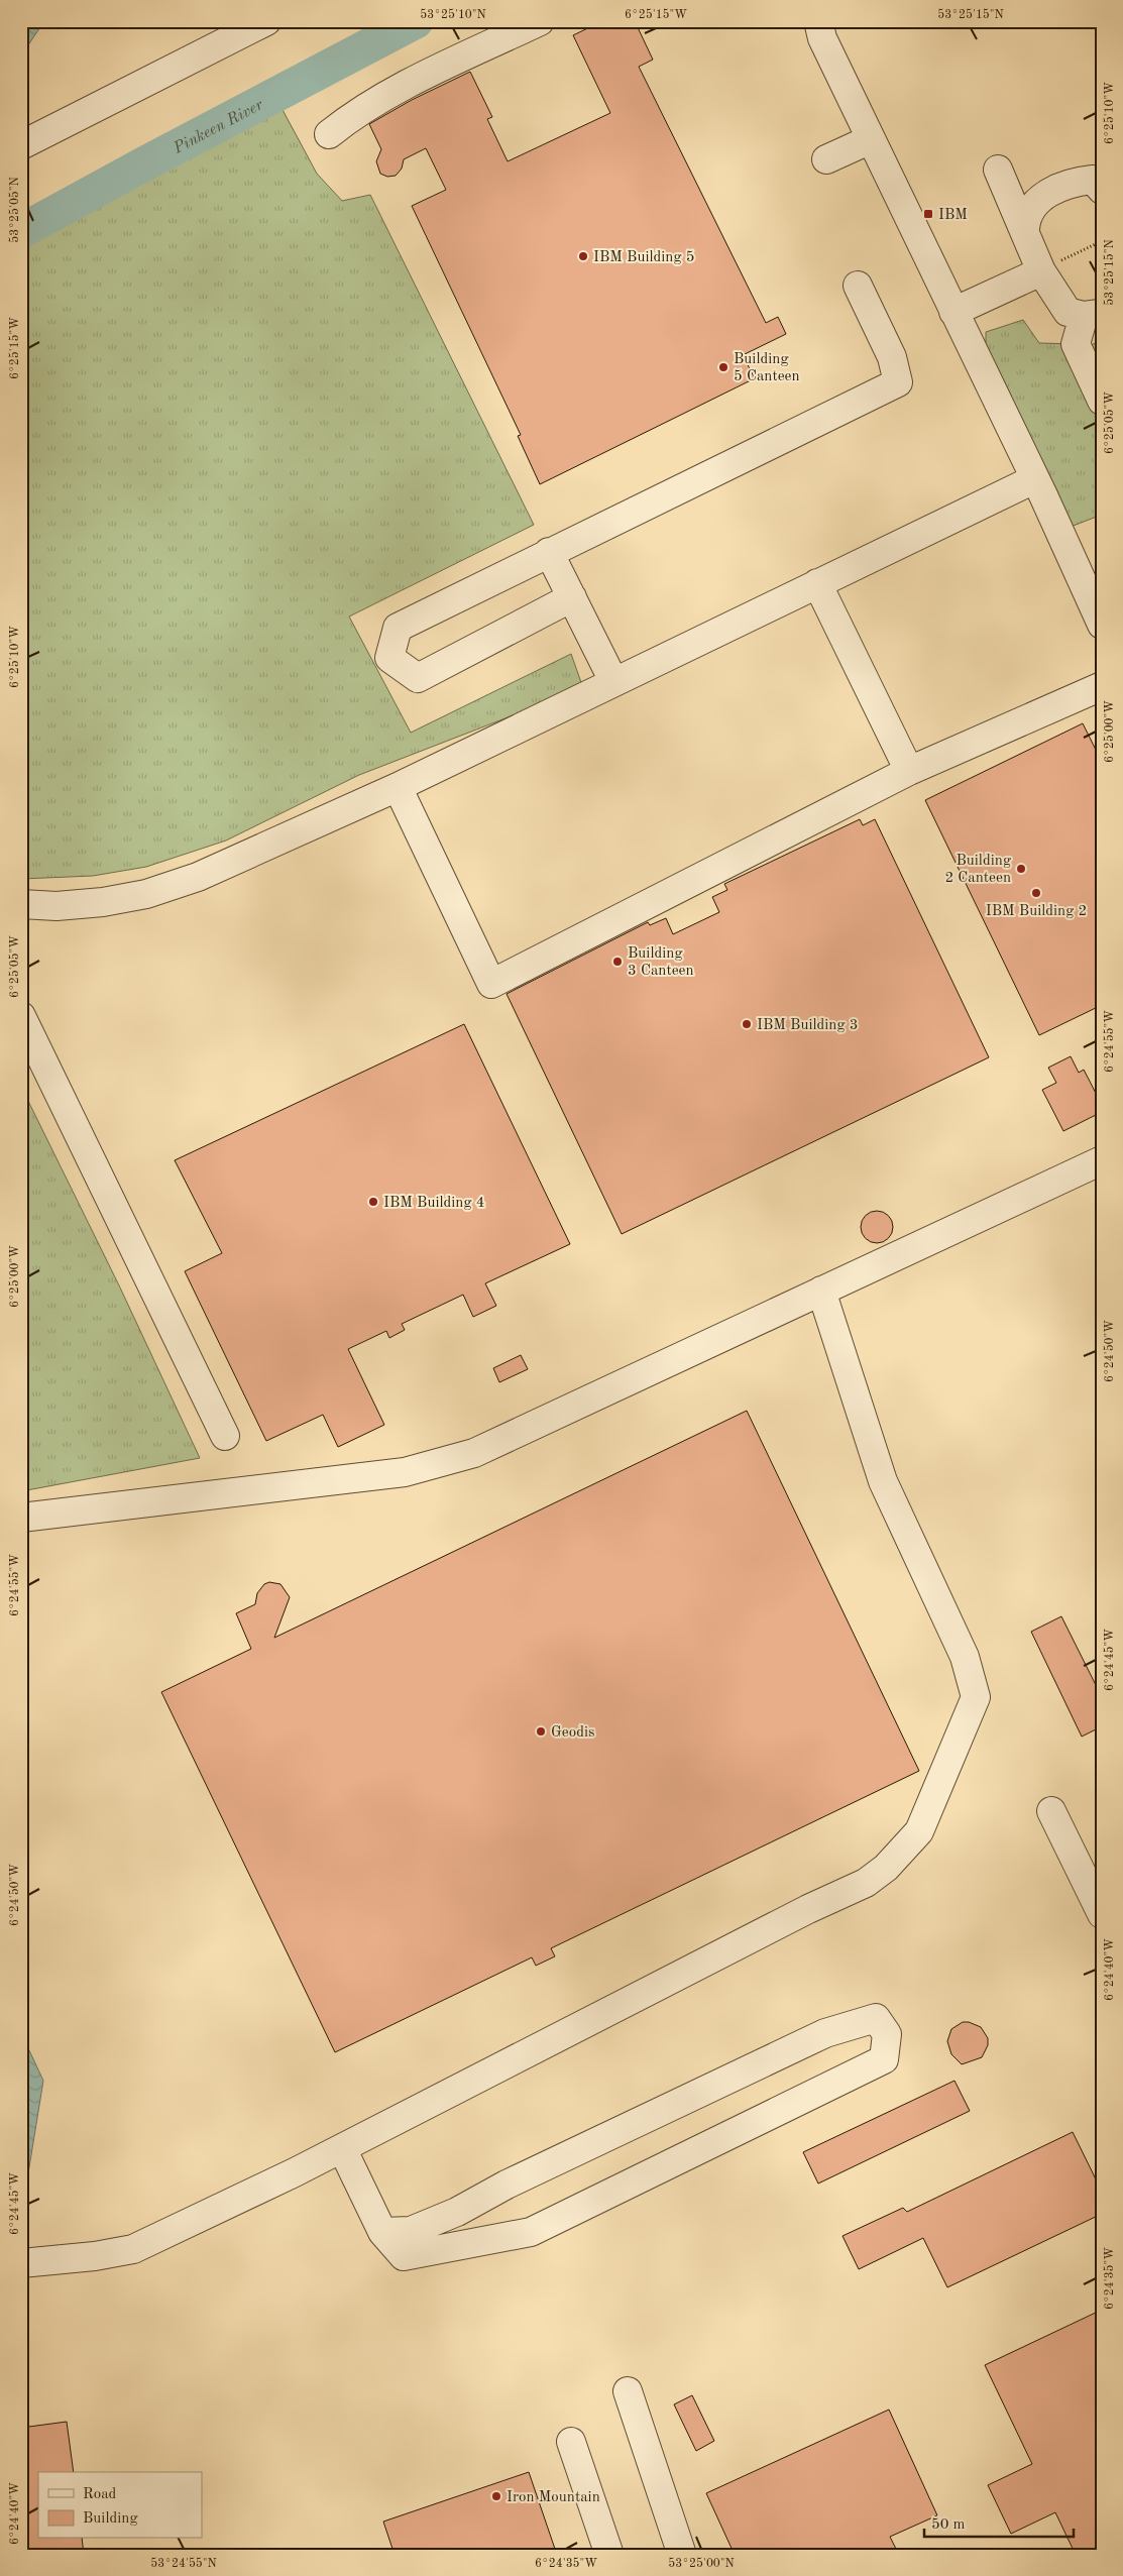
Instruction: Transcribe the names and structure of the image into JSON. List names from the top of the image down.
{
  "water": ["Pinkeen River"],
  "places": {
    "transit": ["IBM"],
    "other": [
      "IBM Building 5",
      "Building 5 Canteen",
      "Building 2 Canteen",
      "IBM Building 2",
      "Building 3 Canteen",
      "IBM Building 3",
      "IBM Building 4",
      "Geodis",
      "Iron Mountain"
    ]
  },
  "legend": ["Road", "Building"],
  "scale_bar": "50 m",
  "coordinates": [
    "53°25'10\"N",
    "6°25'15\"W",
    "53°25'15\"N",
    "6°25'10\"W",
    "53°25'05\"N",
    "6°25'05\"W",
    "6°25'00\"W",
    "6°24'55\"W",
    "6°24'50\"W",
    "6°24'45\"W",
    "6°24'40\"W",
    "6°24'35\"W",
    "53°24'55\"N",
    "53°25'00\"N"
  ]
}
